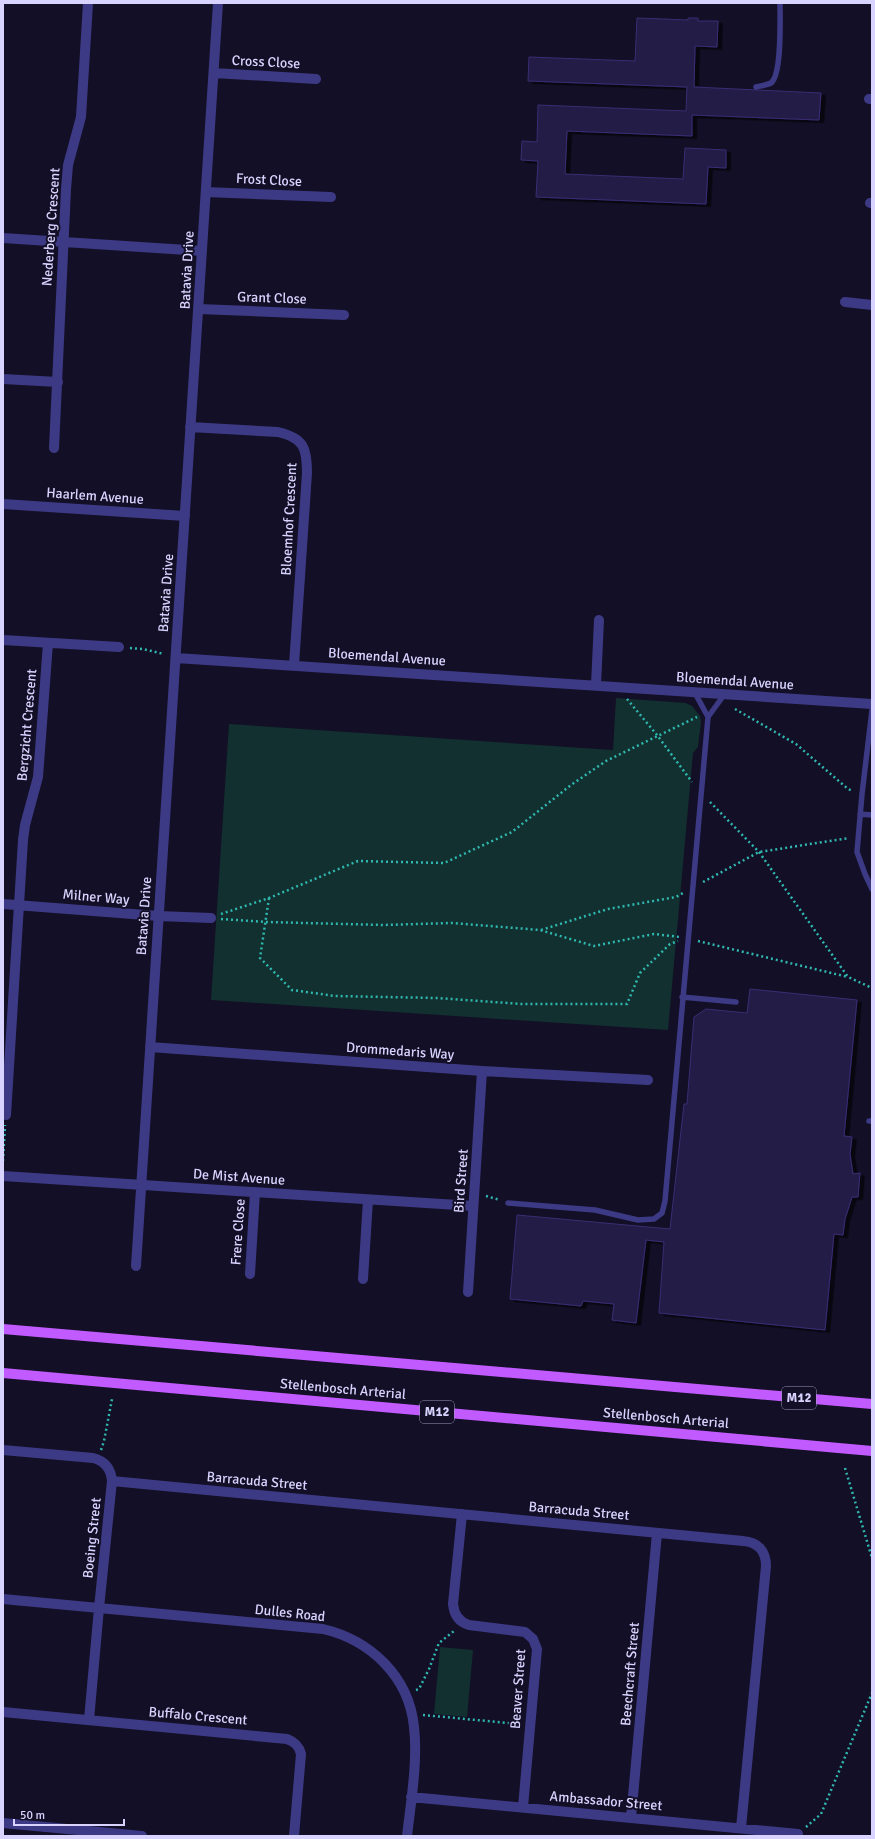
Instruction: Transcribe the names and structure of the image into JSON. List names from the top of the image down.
{
  "streets": {
    "main road": ["Stellenbosch Arterial", "M12"],
    "street": [
      "Cross Close",
      "Frost Close",
      "Nederberg Crescent",
      "Batavia Drive",
      "Grant Close",
      "Haarlem Avenue",
      "Bloemhof Crescent",
      "Bloemendal Avenue",
      "Bergzicht Crescent",
      "Milner Way",
      "Drommedaris Way",
      "De Mist Avenue",
      "Bird Street",
      "Frere Close",
      "Barracuda Street",
      "Boeing Street",
      "Dulles Road",
      "Beechcraft Street",
      "Beaver Street",
      "Buffalo Crescent",
      "Ambassador Street"
    ]
  },
  "crossings": [
    ["Cross Close", "Batavia Drive"],
    ["Frost Close", "Batavia Drive"],
    ["Batavia Drive", "Grant Close"],
    ["Batavia Drive", "Haarlem Avenue"],
    ["Batavia Drive", "Bloemhof Crescent"],
    ["Batavia Drive", "Bloemendal Avenue"],
    ["Batavia Drive", "Milner Way"],
    ["Batavia Drive", "Drommedaris Way"],
    ["Batavia Drive", "De Mist Avenue"],
    ["Bloemhof Crescent", "Bloemendal Avenue"],
    ["Bergzicht Crescent", "Milner Way"],
    ["Drommedaris Way", "Bird Street"],
    ["De Mist Avenue", "Bird Street"],
    ["De Mist Avenue", "Frere Close"],
    ["Barracuda Street", "Boeing Street"],
    ["Barracuda Street", "Beechcraft Street"],
    ["Barracuda Street", "Ambassador Street"],
    ["Boeing Street", "Dulles Road"],
    ["Boeing Street", "Buffalo Crescent"],
    ["Dulles Road", "Ambassador Street"],
    ["Beechcraft Street", "Ambassador Street"],
    ["Beaver Street", "Ambassador Street"]
  ],
  "scale_bar": "50 m"
}
